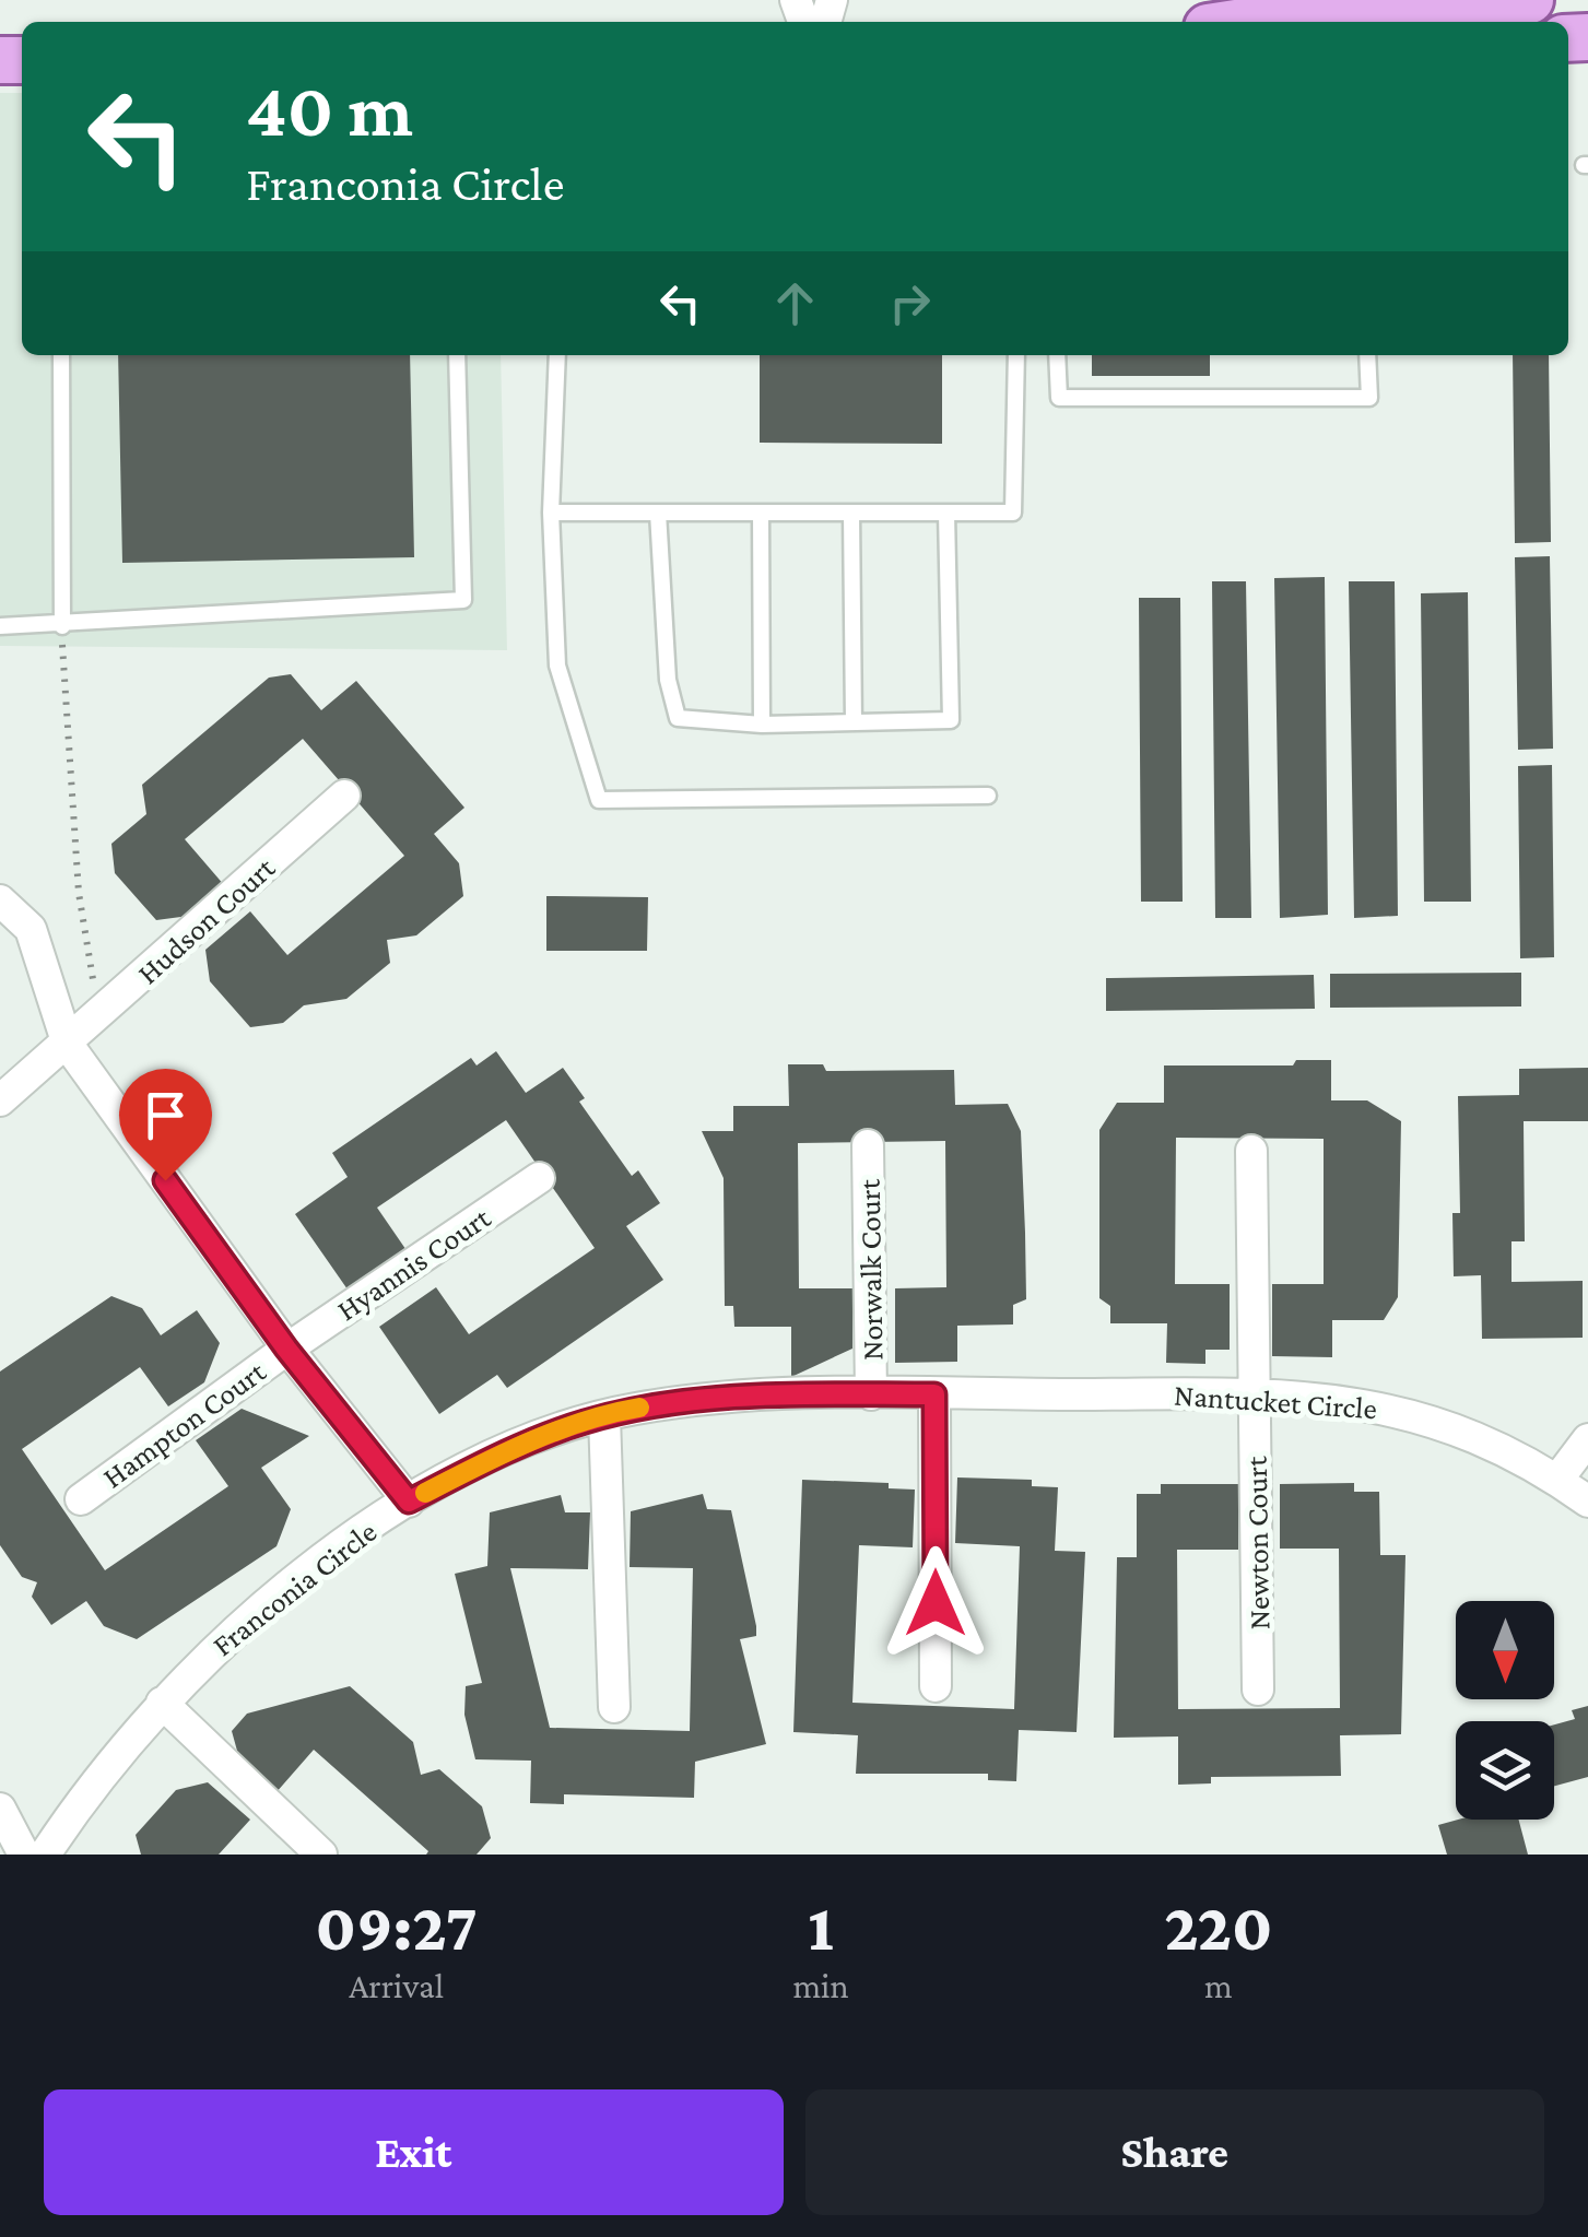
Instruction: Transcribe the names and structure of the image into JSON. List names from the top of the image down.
{
  "streets": {
    "street": [
      "Hudson Court",
      "Hyannis Court",
      "Norwalk Court",
      "Nantucket Circle",
      "Hampton Court",
      "Newton Court",
      "Franconia Circle"
    ]
  },
  "crossings": [
    ["Hyannis Court", "Hampton Court"],
    ["Norwalk Court", "Franconia Circle"],
    ["Nantucket Circle", "Newton Court"],
    ["Nantucket Circle", "Franconia Circle"]
  ],
  "north": "bottom",
  "page": {
    "turn": ["40 m", "Franconia Circle"],
    "eta": [
      "09:27",
      "Arrival",
      "1",
      "min",
      "220",
      "m"
    ],
    "buttons": ["Exit", "Share"]
  }
}
